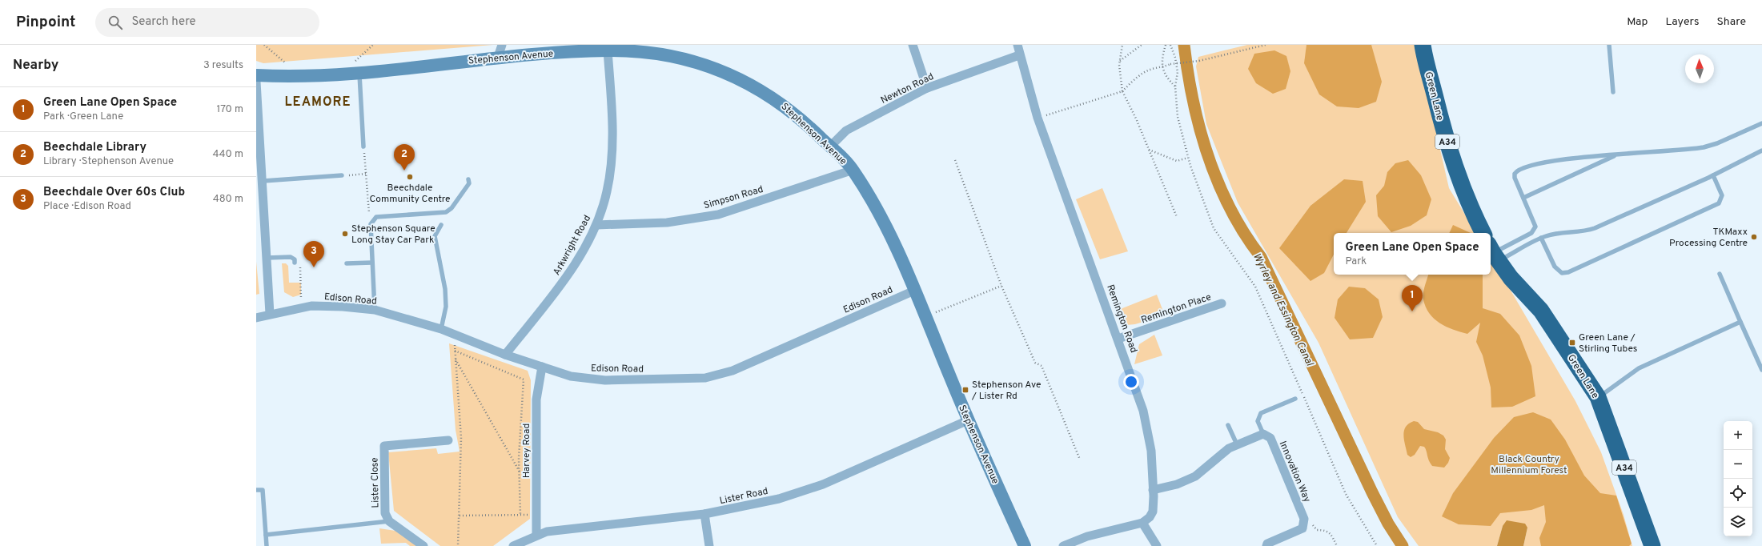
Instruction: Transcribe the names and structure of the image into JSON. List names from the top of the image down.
{
  "streets": {
    "highway": ["Green Lane", "A34"],
    "street": [
      "Stephenson Avenue",
      "Newton Road",
      "Simpson Road",
      "Arkwright Road",
      "Edison Road",
      "Remington Place",
      "Remington Road",
      "Harvey Road",
      "Innovation Way",
      "Lister Close",
      "Lister Road"
    ]
  },
  "crossings": [
    ["Stephenson Avenue", "Newton Road"],
    ["Stephenson Avenue", "Simpson Road"],
    ["Stephenson Avenue", "Arkwright Road"],
    ["Stephenson Avenue", "Edison Road"],
    ["Stephenson Avenue", "Lister Road"],
    ["Newton Road", "Remington Road"],
    ["Simpson Road", "Arkwright Road"],
    ["Arkwright Road", "Edison Road"],
    ["Edison Road", "Harvey Road"],
    ["Remington Place", "Remington Road"],
    ["Harvey Road", "Lister Road"]
  ],
  "districts": ["LEAMORE"],
  "water": ["Wyrley and Essington Canal"],
  "parks": ["Black Country Millennium Forest"],
  "places": {
    "other": ["Beechdale Community Centre", "Stephenson Square Long Stay Car Park", "TKMaxx Processing Centre"],
    "transit": ["Green Lane / Stirling Tubes", "Stephenson Ave / Lister Rd"]
  },
  "north": "top",
  "page": {
    "header": "Pinpoint",
    "search": "Search here",
    "nav": ["Map", "Layers", "Share"],
    "heading": ["Nearby", "3 results"],
    "list": [
      {
        "mark": "1",
        "name": "Green Lane Open Space",
        "note": "Park · Green Lane",
        "value": "170 m"
      },
      {
        "mark": "2",
        "name": "Beechdale Library",
        "note": "Library · Stephenson Avenue",
        "value": "440 m"
      },
      {
        "mark": "3",
        "name": "Beechdale Over 60s Club",
        "note": "Place · Edison Road",
        "value": "480 m"
      }
    ],
    "pins": ["2", "3", "1"],
    "popup": ["Green Lane Open Space", "Park"],
    "map_buttons": ["+", "−"]
  }
}
